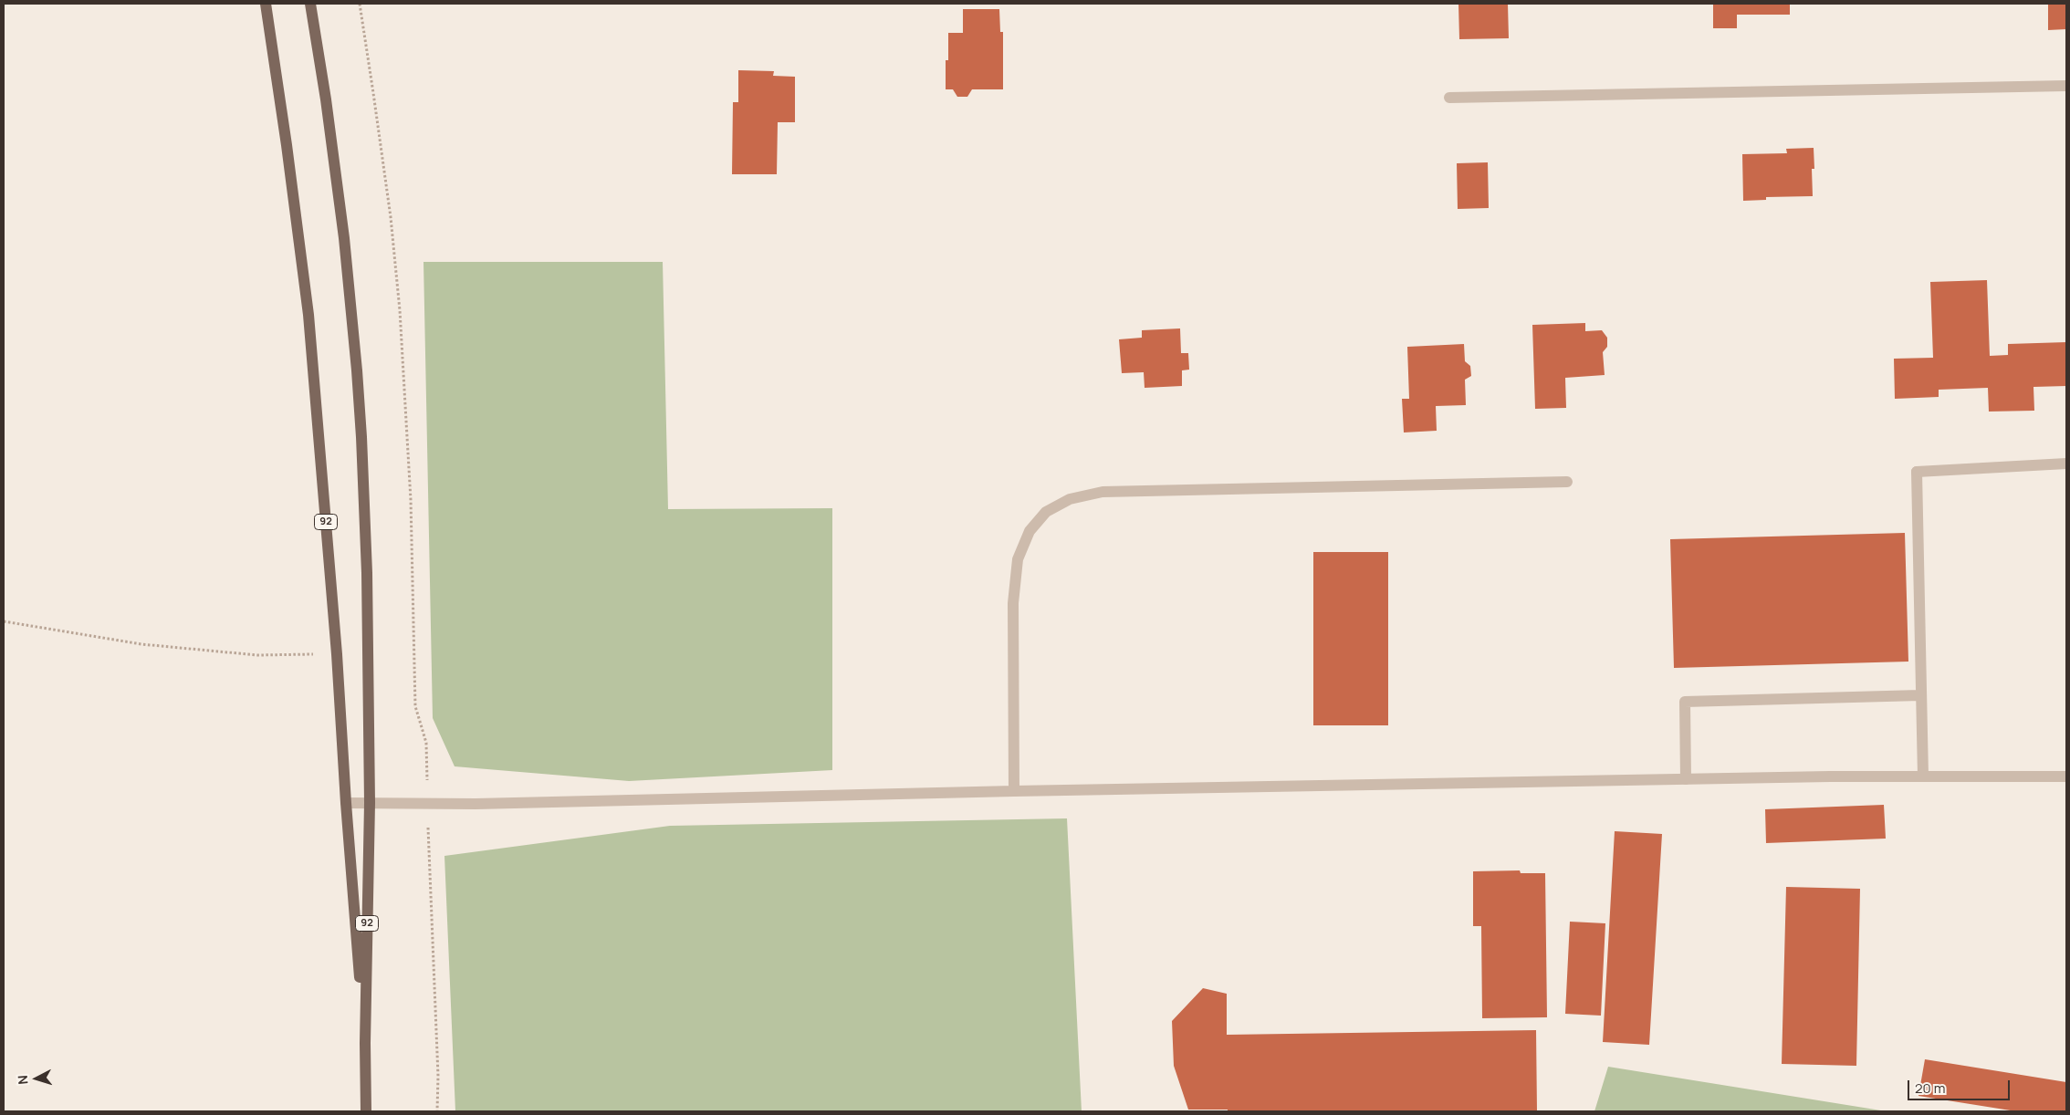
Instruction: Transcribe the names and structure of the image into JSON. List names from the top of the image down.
{
  "streets": {
    "main road": ["92"]
  },
  "scale_bar": "20 m",
  "north": "left"
}
